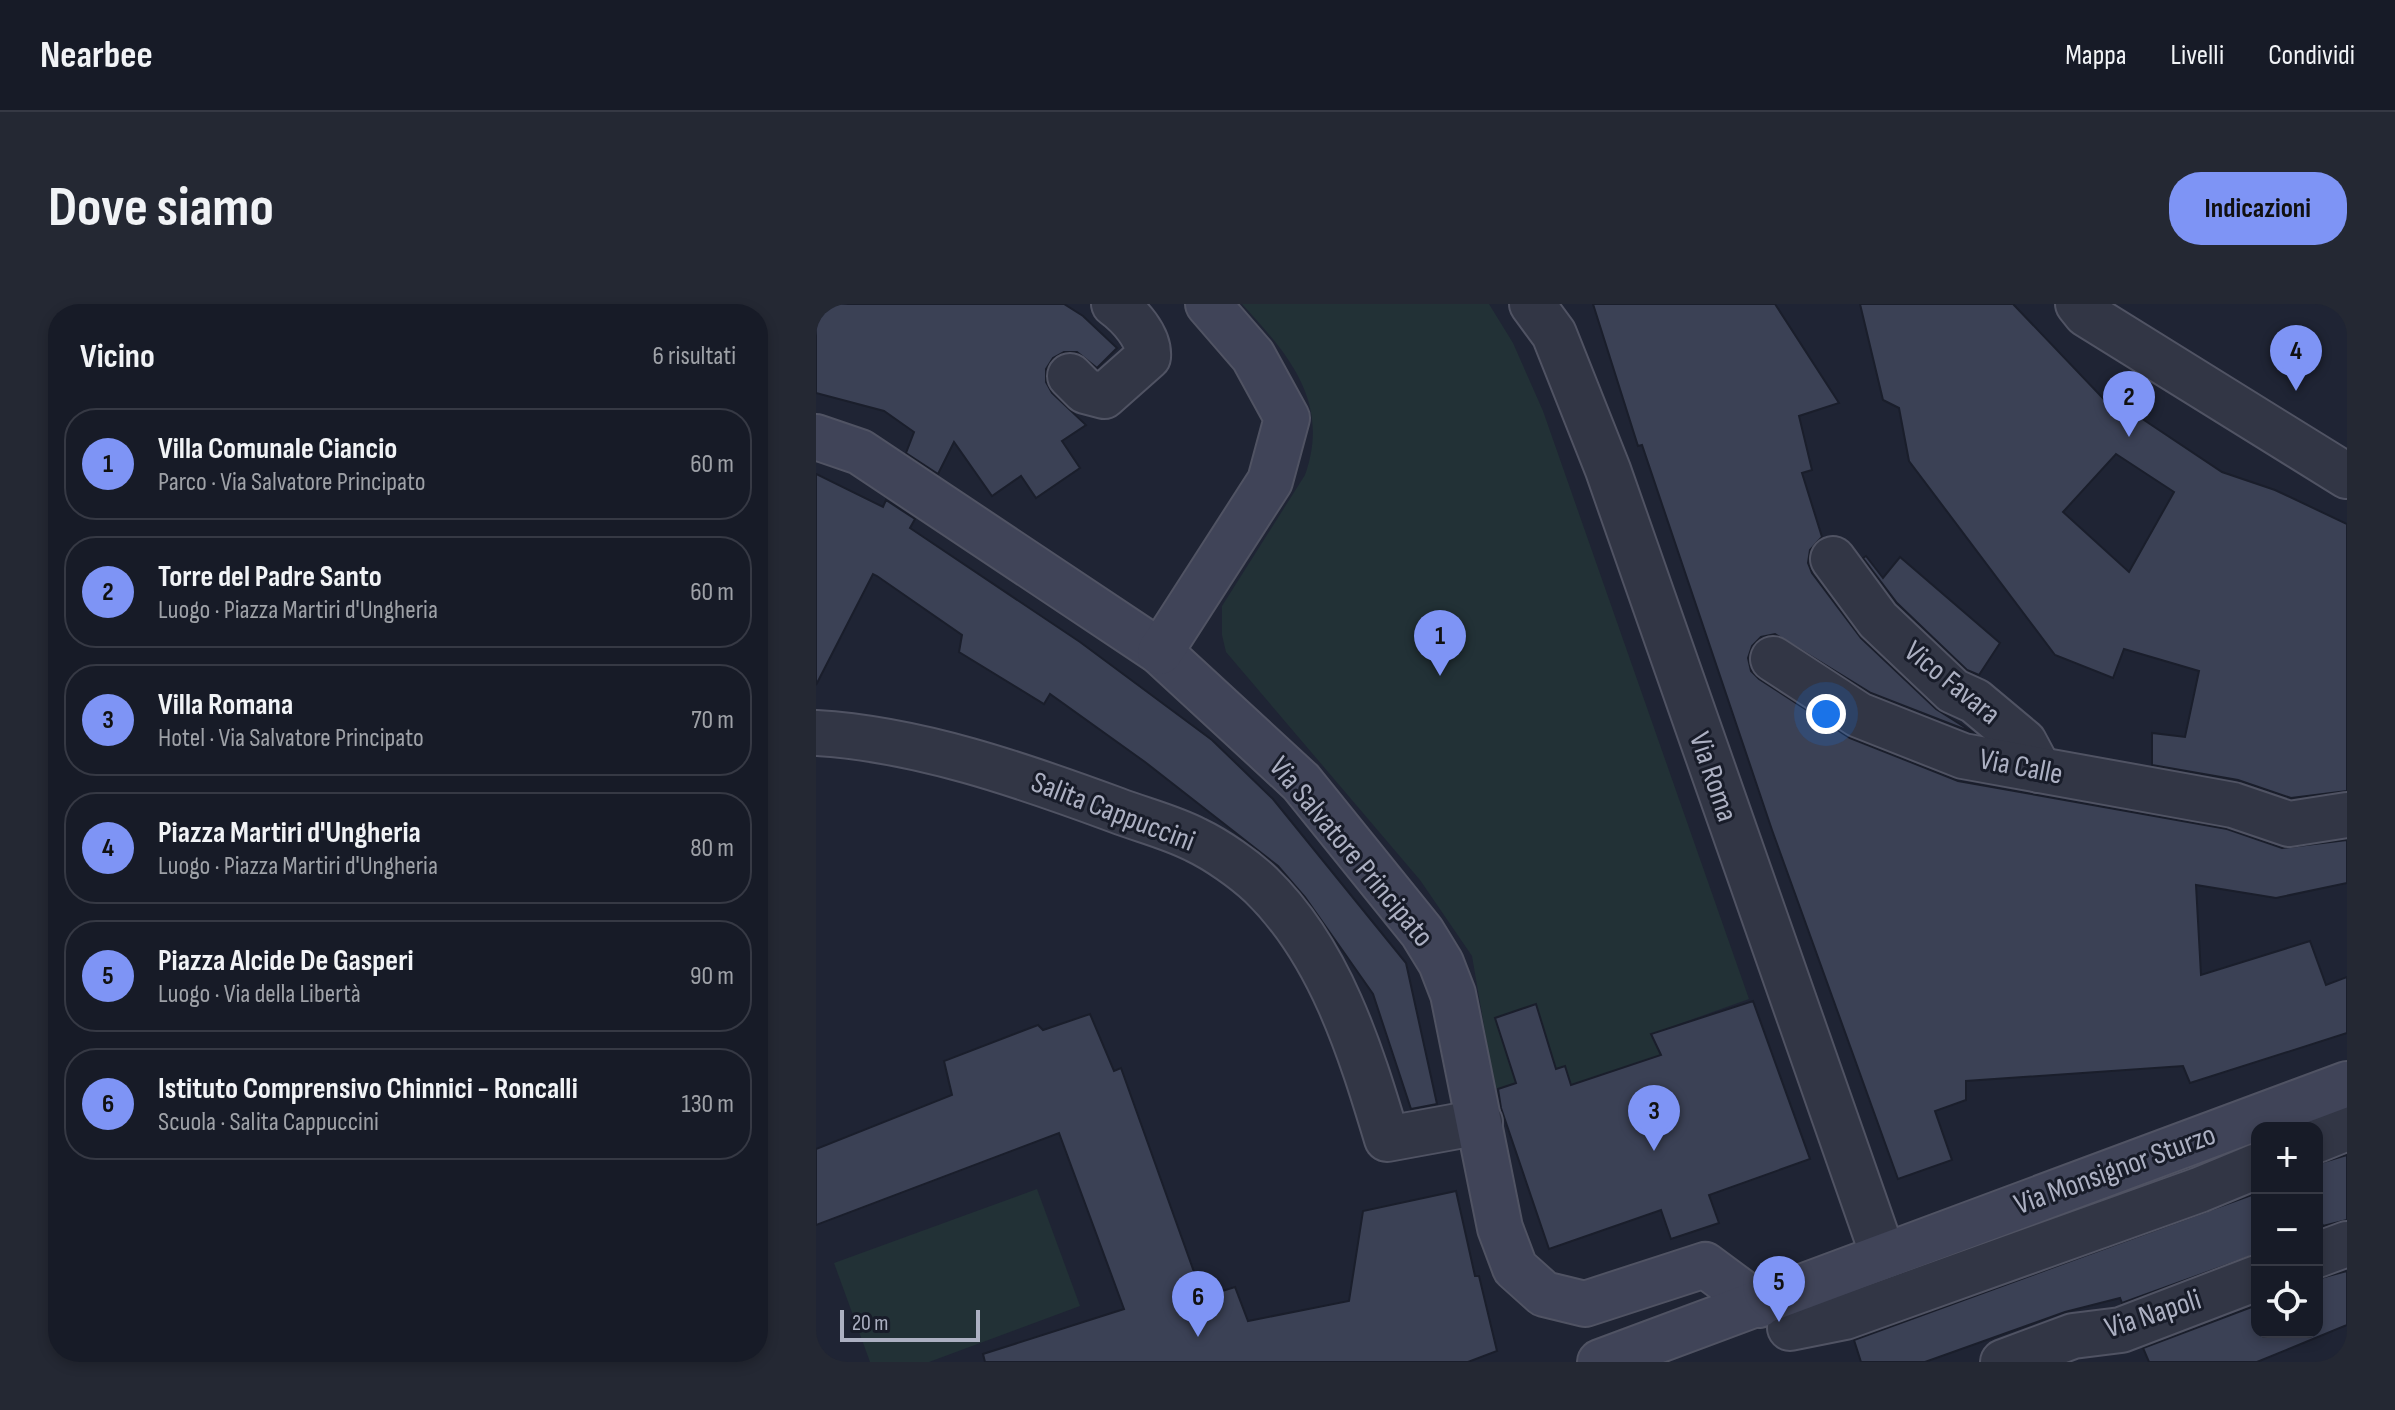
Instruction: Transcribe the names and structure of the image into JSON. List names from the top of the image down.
{
  "streets": {
    "main road": ["Via Salvatore Principato", "Via Monsignor Sturzo"],
    "street": [
      "Vico Favara",
      "Via Calle",
      "Via Roma",
      "Salita Cappuccini",
      "Via Napoli"
    ]
  },
  "crossings": [
    ["Vico Favara", "Via Calle"],
    ["Via Roma", "Via Monsignor Sturzo"],
    ["Salita Cappuccini", "Via Salvatore Principato"],
    ["Via Salvatore Principato", "Via Monsignor Sturzo"]
  ],
  "scale_bar": "20 m",
  "page": {
    "header": "Nearbee",
    "nav": ["Mappa", "Livelli", "Condividi"],
    "buttons": "Indicazioni",
    "title": "Dove siamo",
    "heading": ["Vicino", "6 risultati"],
    "pins": [
      "4",
      "2",
      "1",
      "3",
      "5",
      "6"
    ],
    "list": [
      {
        "mark": "1",
        "name": "Villa Comunale Ciancio",
        "note": "Parco · Via Salvatore Principato",
        "value": "60 m"
      },
      {
        "mark": "2",
        "name": "Torre del Padre Santo",
        "note": "Luogo · Piazza Martiri d'Ungheria",
        "value": "60 m"
      },
      {
        "mark": "3",
        "name": "Villa Romana",
        "note": "Hotel · Via Salvatore Principato",
        "value": "70 m"
      },
      {
        "mark": "4",
        "name": "Piazza Martiri d'Ungheria",
        "note": "Luogo · Piazza Martiri d'Ungheria",
        "value": "80 m"
      },
      {
        "mark": "5",
        "name": "Piazza Alcide De Gasperi",
        "note": "Luogo · Via della Libertà",
        "value": "90 m"
      },
      {
        "mark": "6",
        "name": "Istituto Comprensivo Chinnici - Roncalli",
        "note": "Scuola · Salita Cappuccini",
        "value": "130 m"
      }
    ],
    "map_buttons": ["+", "−"],
    "scale": "20 m"
  }
}
